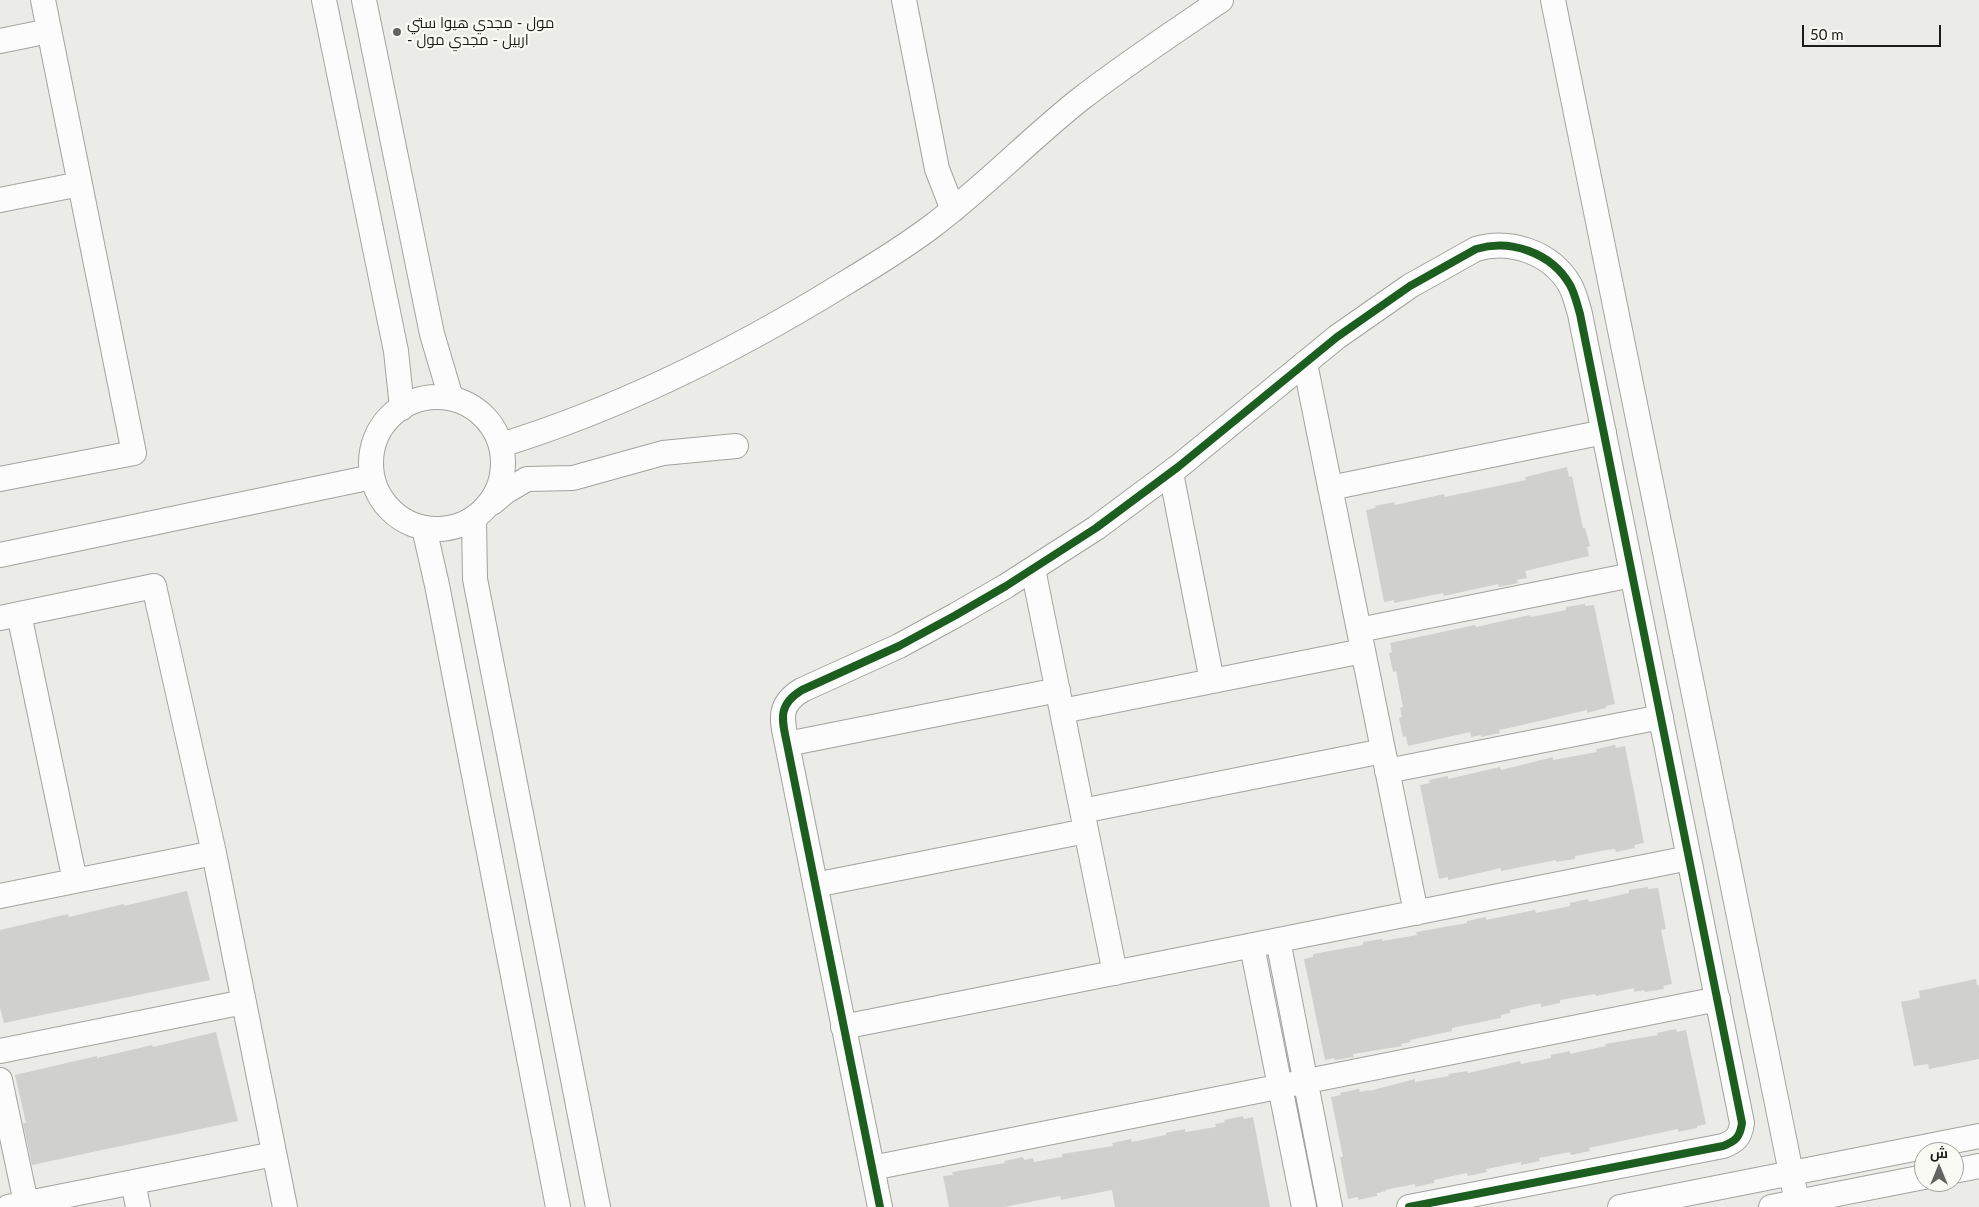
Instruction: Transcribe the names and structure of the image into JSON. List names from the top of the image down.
{
  "places": ["مول - مجدي هيوا ستي - اربيل - مجدي مول"],
  "scale_bar": "50 m",
  "north": "top"
}
